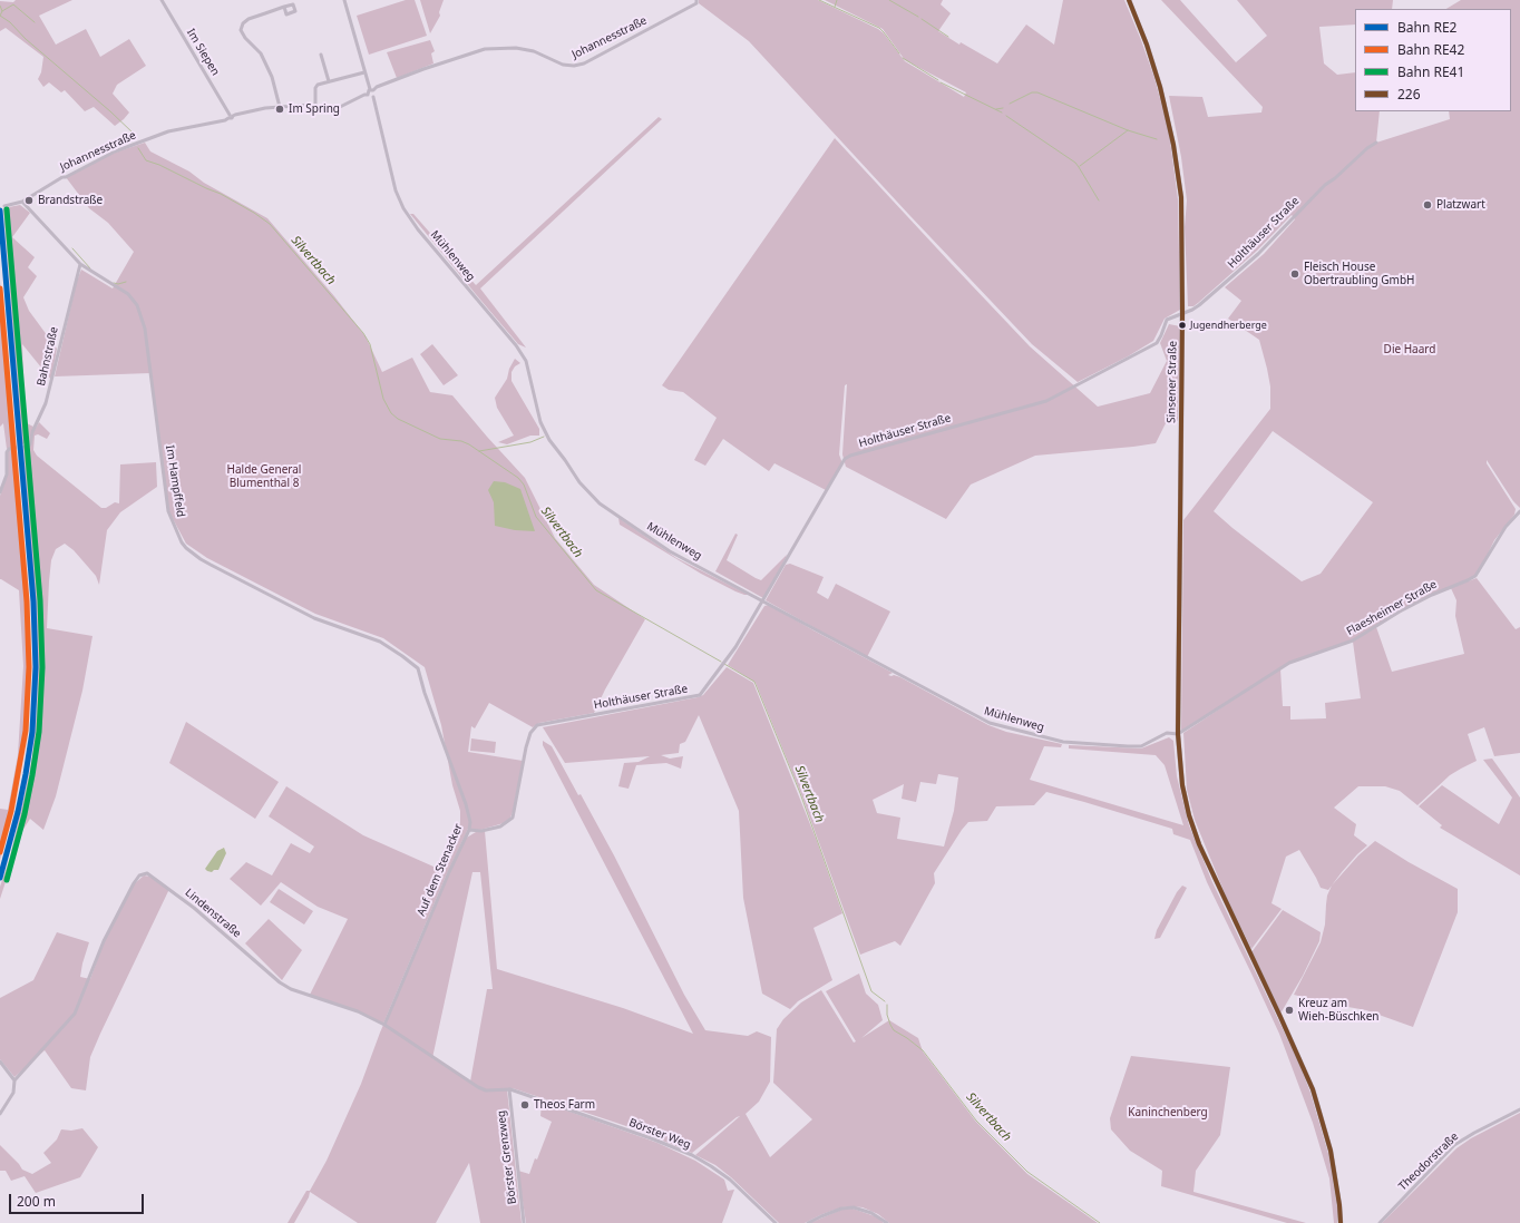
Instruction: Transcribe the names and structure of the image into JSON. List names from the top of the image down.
{
  "streets": {
    "main road": ["Sinsener Straße"],
    "street": [
      "Johannesstraße",
      "Im Siepen",
      "Holthäuser Straße",
      "Mühlenweg",
      "Bahnstraße",
      "Im Hampffeld",
      "Flaesheimer Straße",
      "Auf dem Stenacker",
      "Lindenstraße",
      "Börster Weg",
      "Börster Grenzweg",
      "Theodorstraße"
    ]
  },
  "crossings": [
    ["Johannesstraße", "Im Siepen"],
    ["Johannesstraße", "Mühlenweg"],
    ["Holthäuser Straße", "Mühlenweg"],
    ["Holthäuser Straße", "Sinsener Straße"],
    ["Holthäuser Straße", "Auf dem Stenacker"],
    ["Mühlenweg", "Sinsener Straße"],
    ["Mühlenweg", "Flaesheimer Straße"],
    ["Bahnstraße", "Im Hampffeld"],
    ["Sinsener Straße", "Flaesheimer Straße"],
    ["Im Hampffeld", "Auf dem Stenacker"],
    ["Auf dem Stenacker", "Lindenstraße"],
    ["Lindenstraße", "Börster Weg"],
    ["Lindenstraße", "Börster Grenzweg"]
  ],
  "water": ["Silvertbach"],
  "parks": ["Die Haard", "Halde General Blumenthal 8", "Kaninchenberg"],
  "places": [
    "Im Spring",
    "Brandstraße",
    "Platzwart",
    "Fleisch House Obertraubling GmbH",
    "Jugendherberge",
    "Kreuz am Wieh-Büschken",
    "Theos Farm"
  ],
  "lines": [
    "transit line 226",
    "rail line RE41",
    "rail line RE2",
    "rail line RE42"
  ],
  "legend": [
    "Bahn RE2",
    "Bahn RE42",
    "Bahn RE41",
    "226"
  ],
  "scale_bar": "200 m"
}
